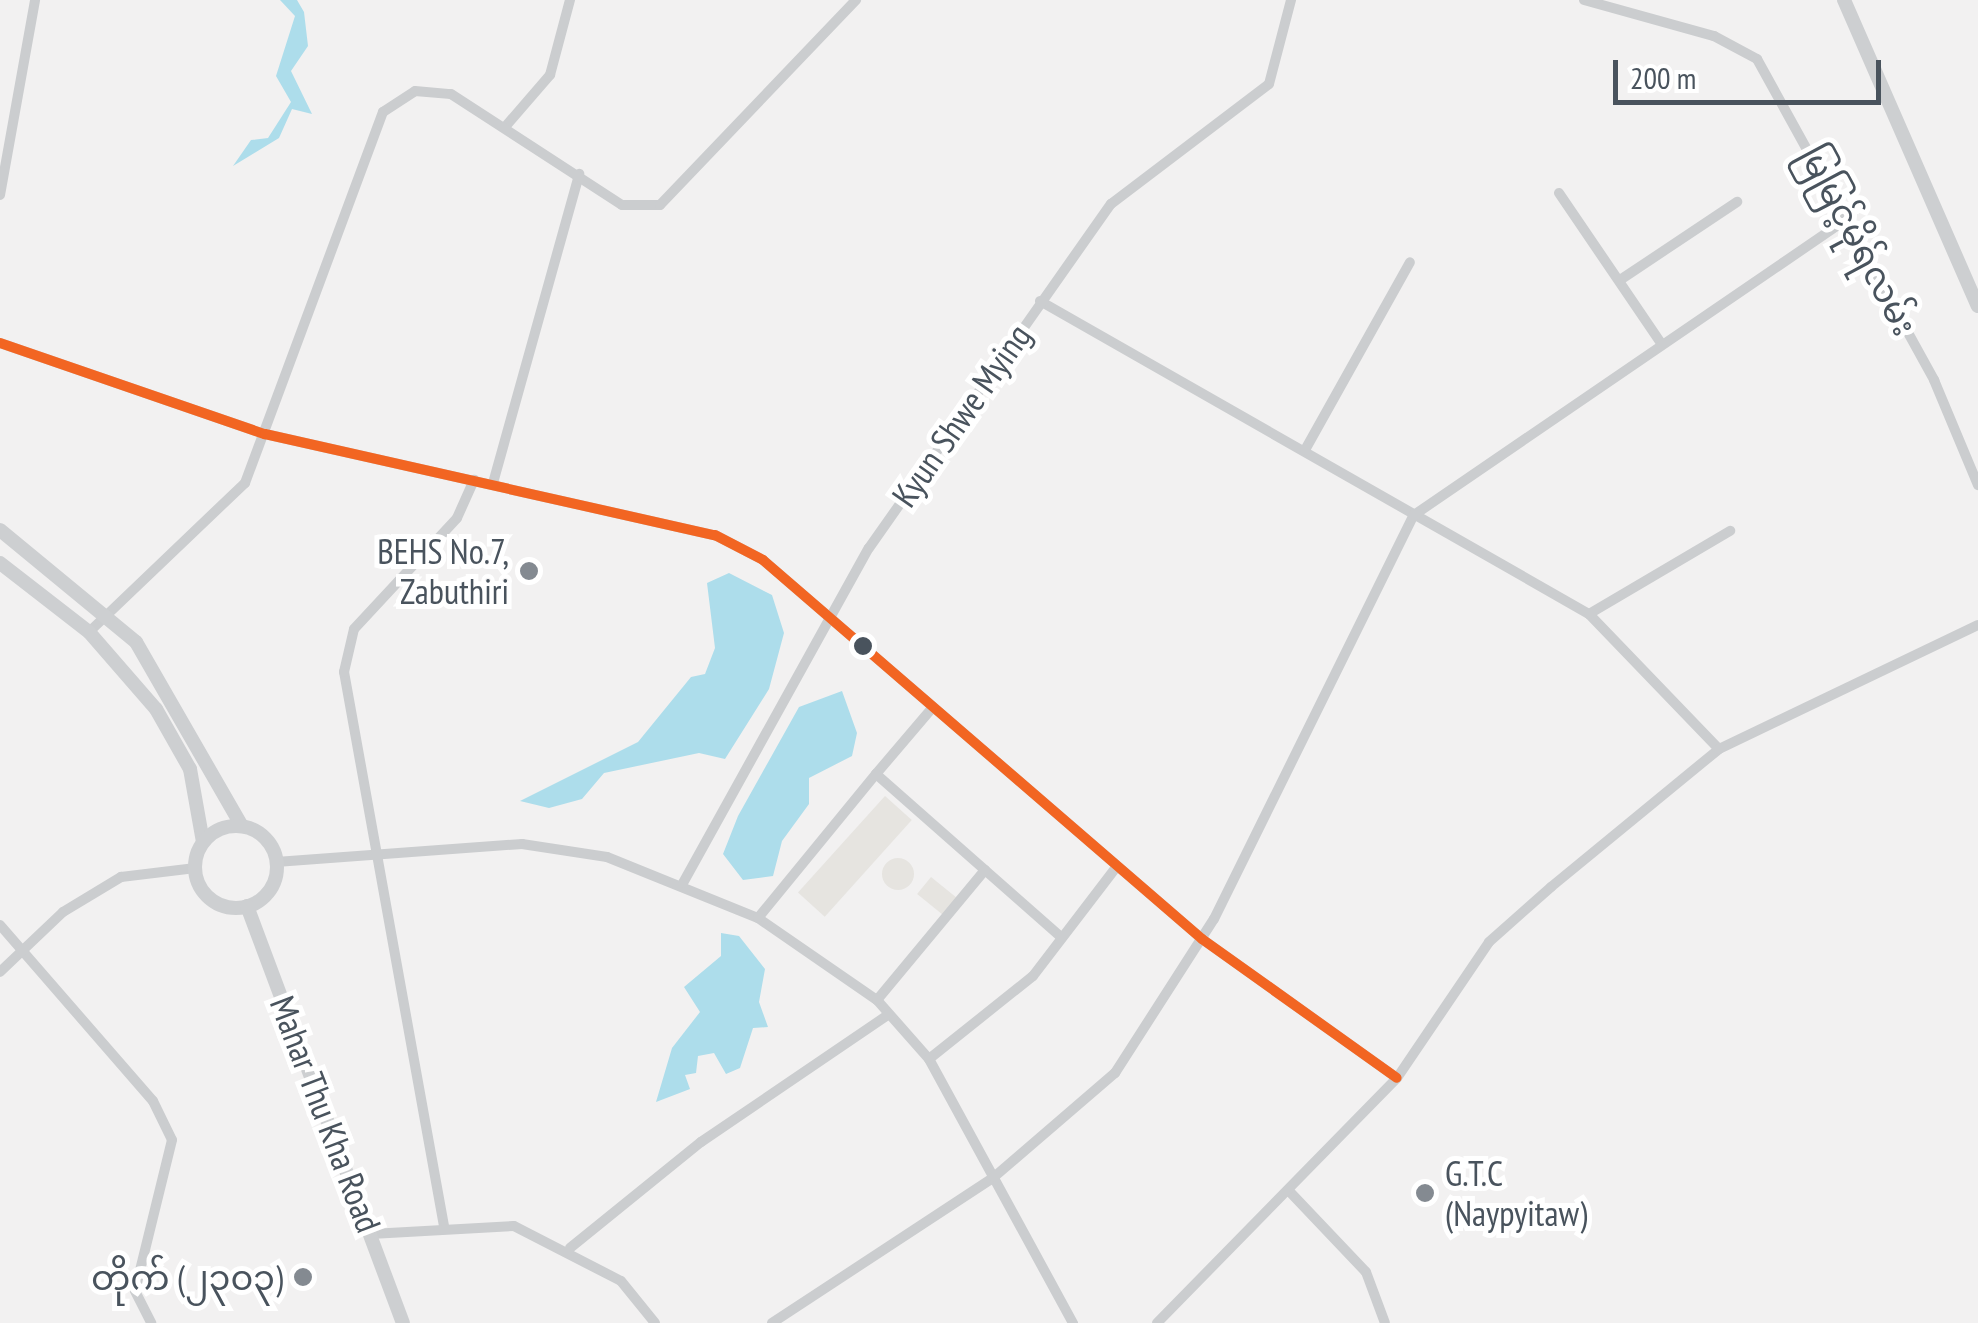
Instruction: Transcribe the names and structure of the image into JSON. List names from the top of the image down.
{
  "streets": {
    "main road": ["Mahar Thu Kha Road"],
    "street": ["မြမြင့်မိုရ်လမ်း", "Kyun Shwe Mying"]
  },
  "places": ["BEHS No.7, Zabuthiri", "G.T.C (Naypyitaw)", "တိုက် (၂၃၀၃)"],
  "scale_bar": "200 m"
}
